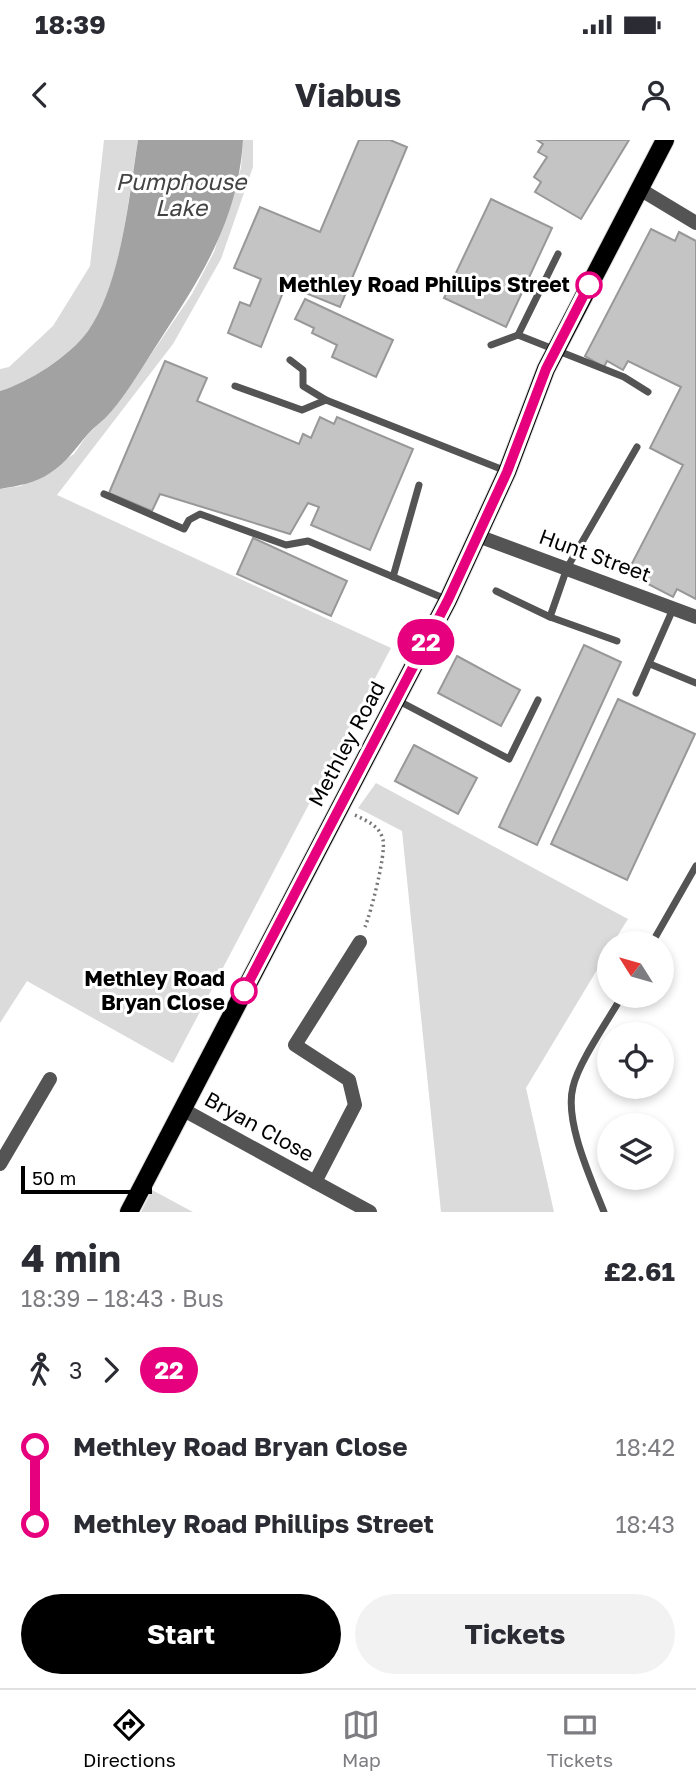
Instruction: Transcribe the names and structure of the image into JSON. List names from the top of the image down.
{
  "streets": {
    "main road": ["Methley Road"],
    "street": ["Hunt Street", "Bryan Close"]
  },
  "crossings": [
    ["Hunt Street", "Methley Road"],
    ["Methley Road", "Bryan Close"]
  ],
  "water": ["Pumphouse Lake"],
  "places": ["Methley Road Phillips Street", "Methley Road Bryan Close"],
  "lines": ["bus line 22"],
  "scale_bar": "50 m",
  "north": "top left",
  "page": {
    "status": "18:39",
    "header": "Viabus",
    "on_map": "22",
    "scale": "50 m",
    "heading": ["4 min", "18:39 – 18:43 · Bus", "£2.61"],
    "legs": ["3", "22"],
    "list": [
      {
        "name": "Methley Road Bryan Close",
        "value": "18:42"
      },
      {
        "name": "Methley Road Phillips Street",
        "value": "18:43"
      }
    ],
    "buttons": ["Start", "Tickets"],
    "tabs": ["Directions", "Map", "Tickets"]
  }
}
